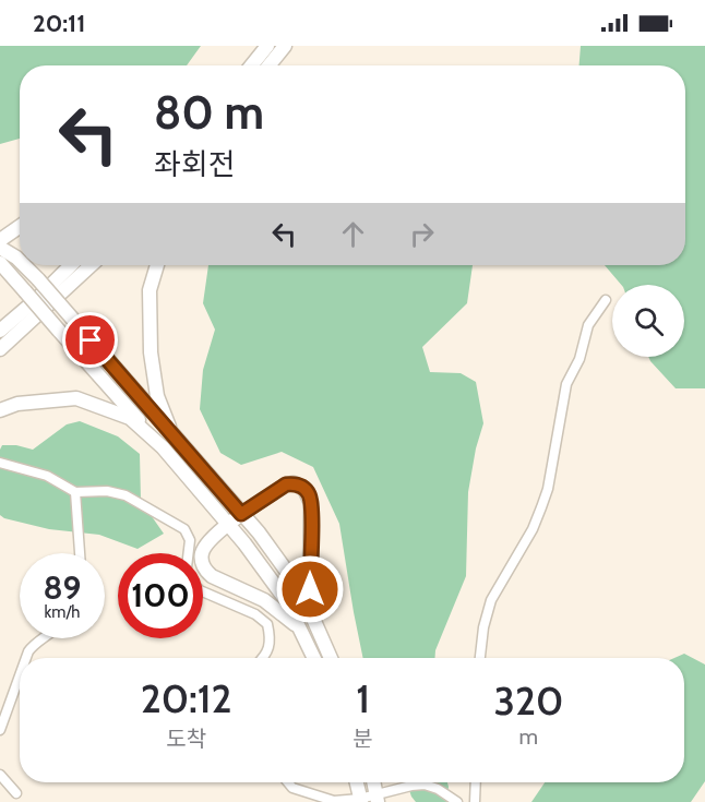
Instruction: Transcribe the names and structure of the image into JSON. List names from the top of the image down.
{
  "page": {
    "status": "20:11",
    "turn": ["80 m", "좌회전"],
    "speed": "89 km/h",
    "limit": "100",
    "eta": [
      "20:12",
      "도착",
      "1",
      "분",
      "320",
      "m"
    ]
  }
}
